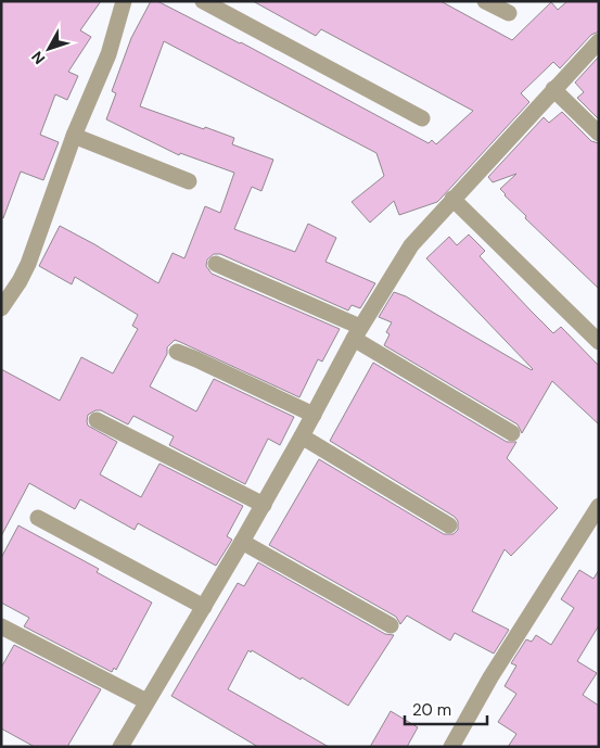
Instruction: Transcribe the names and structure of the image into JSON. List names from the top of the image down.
{
  "scale_bar": "20 m",
  "north": "bottom left"
}
